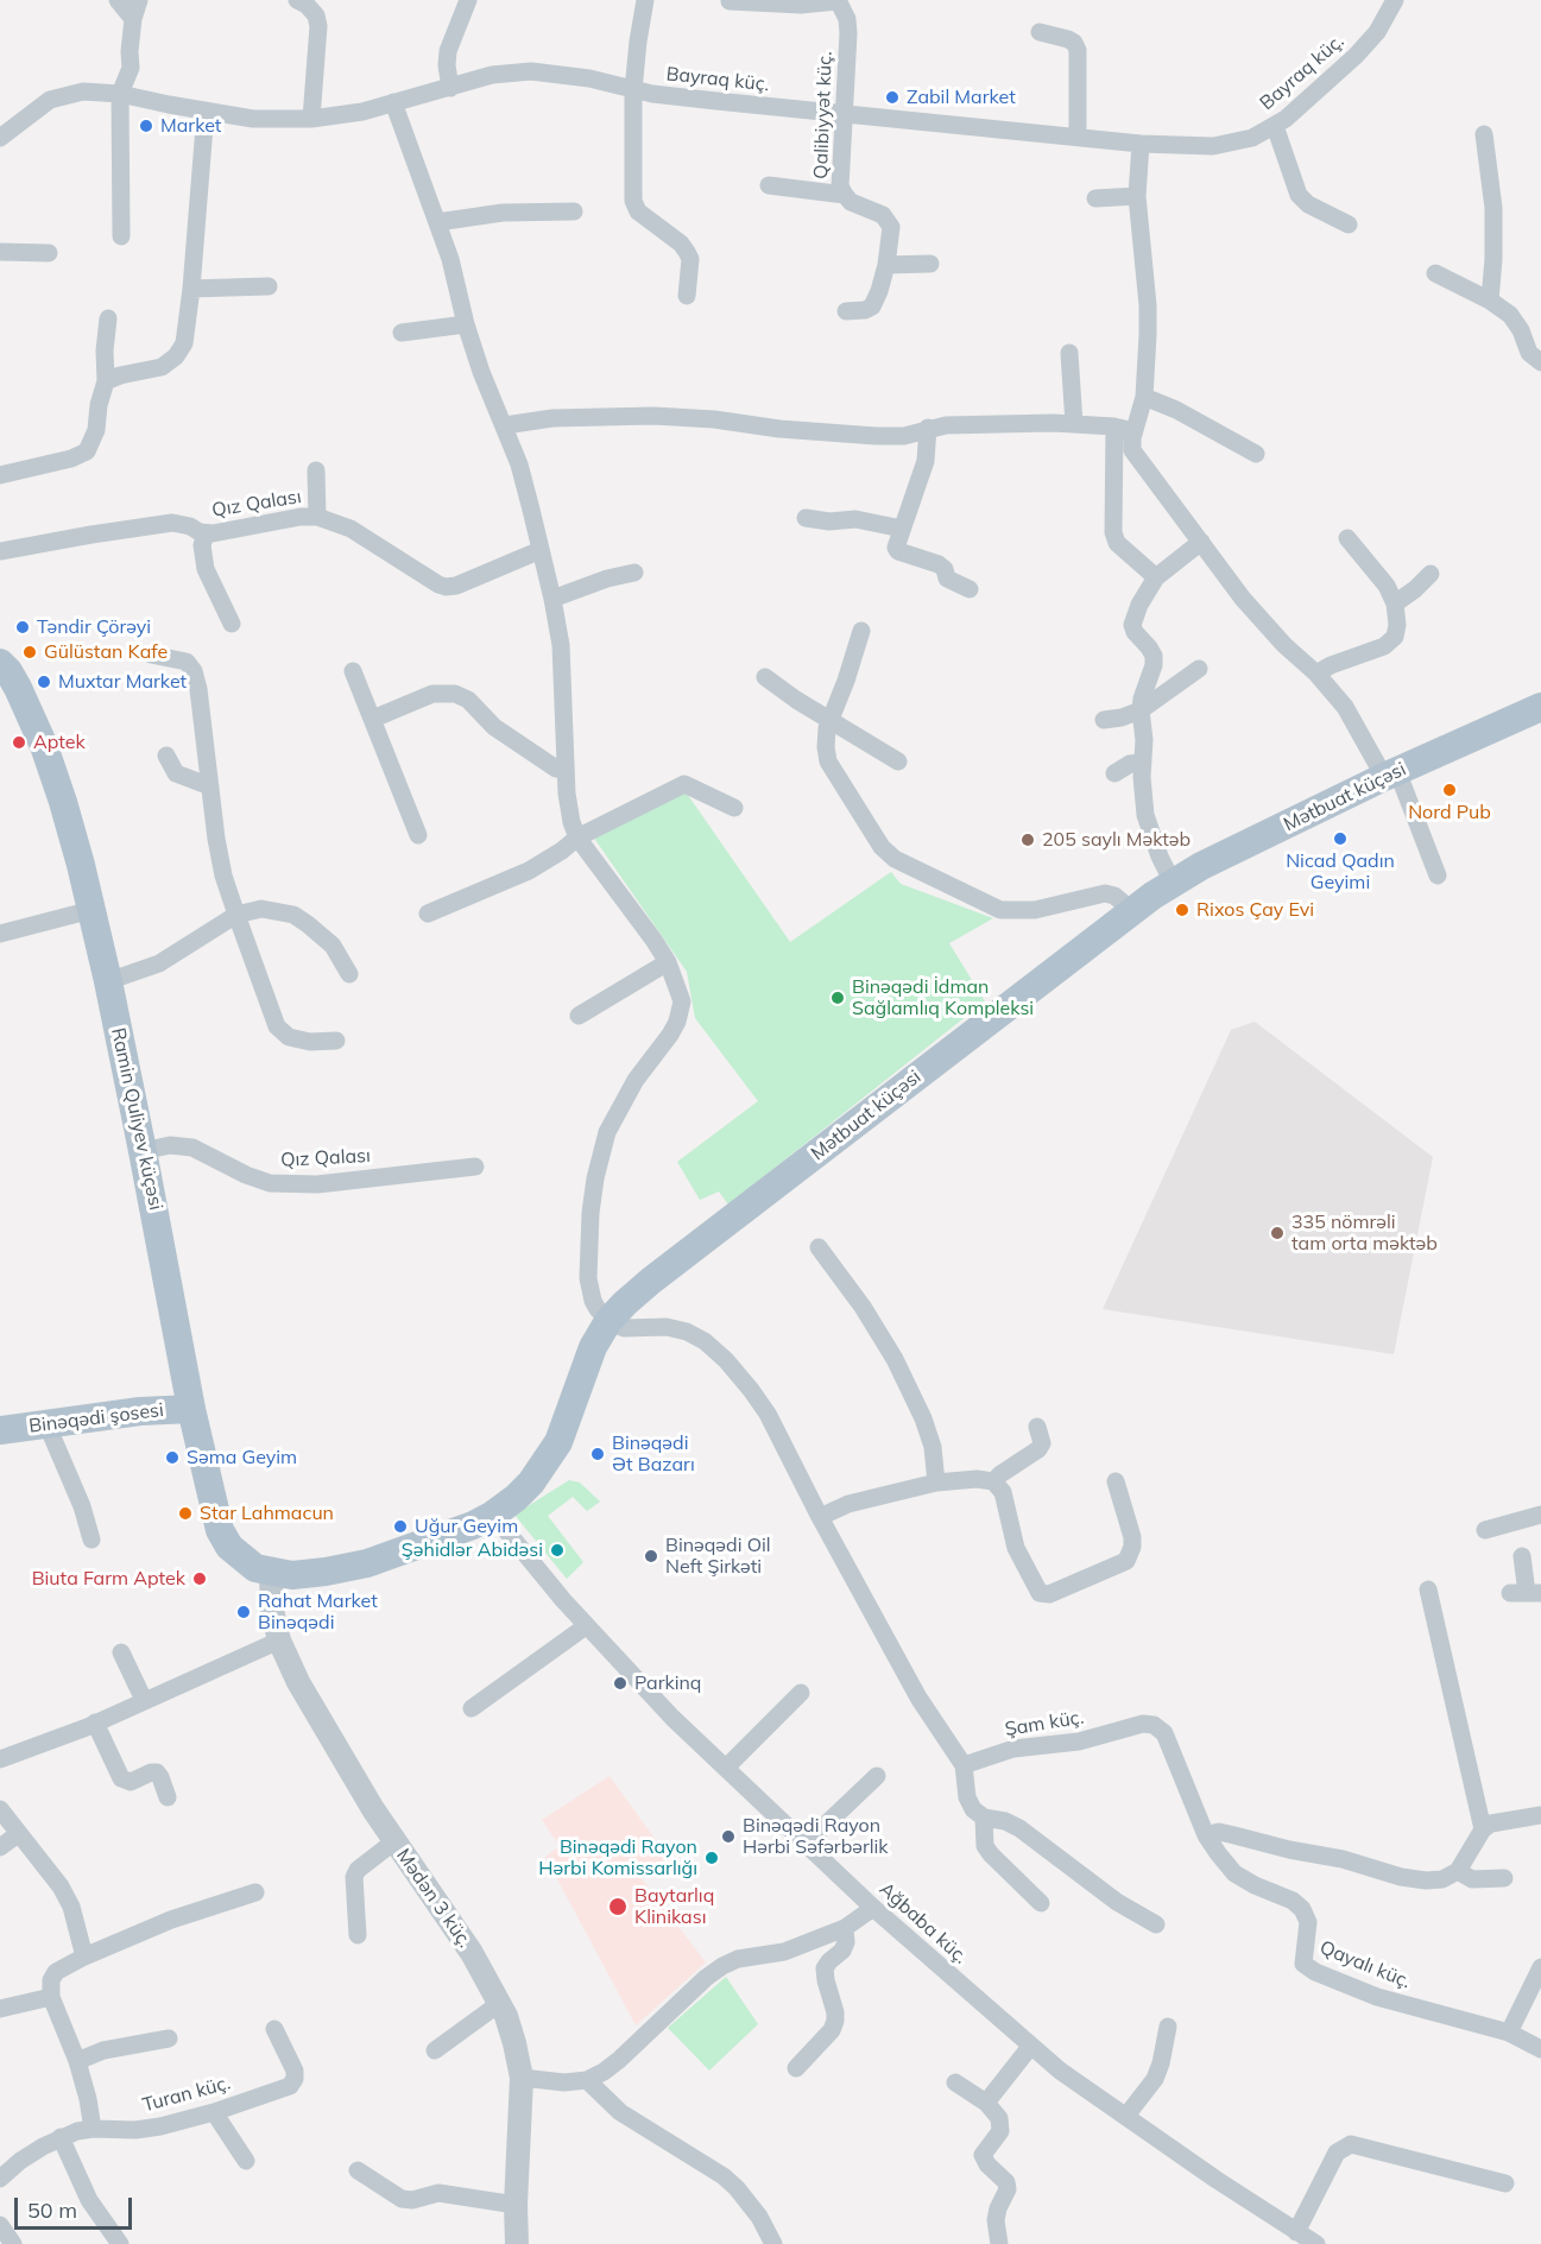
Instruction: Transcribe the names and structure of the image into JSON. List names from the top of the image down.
{
  "streets": {
    "main road": ["Mətbuat küçəsi", "Ramin Quliyev küçəsi", "Binəqədi şosesi"],
    "street": [
      "Bayraq küç.",
      "Qalibiyyət küç.",
      "Qız Qalası",
      "Şam küç.",
      "Mədən 3 küç.",
      "Ağbaba küç.",
      "Qayalı küç.",
      "Turan küç."
    ]
  },
  "crossings": [
    ["Bayraq küç.", "Qalibiyyət küç."],
    ["Qız Qalası", "Ramin Quliyev küçəsi"],
    ["Mətbuat küçəsi", "Ramin Quliyev küçəsi"],
    ["Mətbuat küçəsi", "Mədən 3 küç."],
    ["Mətbuat küçəsi", "Ağbaba küç."],
    ["Ramin Quliyev küçəsi", "Binəqədi şosesi"],
    ["Ramin Quliyev küçəsi", "Mədən 3 küç."],
    ["Şam küç.", "Qayalı küç."]
  ],
  "places": [
    "Zabil Market",
    "Market",
    "Təndir Çörəyi",
    "Gülüstan Kafe",
    "Muxtar Market",
    "Aptek",
    "Nord Pub",
    "Nicad Qadın Geyimi",
    "205 saylı Məktəb",
    "Rixos Çay Evi",
    "Binəqədi İdman Sağlamlıq Kompleksi",
    "335 nömrəli tam orta məktəb",
    "Binəqədi Ət Bazarı",
    "Səma Geyim",
    "Star Lahmacun",
    "Uğur Geyim",
    "Şəhidlər Abidəsi",
    "Binəqədi Oil Neft Şirkəti",
    "Biuta Farm Aptek",
    "Rahat Market Binəqədi",
    "Parkinq",
    "Binəqədi Rayon Hərbi Səfərbərlik",
    "Binəqədi Rayon Hərbi Komissarlığı",
    "Baytarlıq Klinikası"
  ],
  "scale_bar": "50 m"
}
